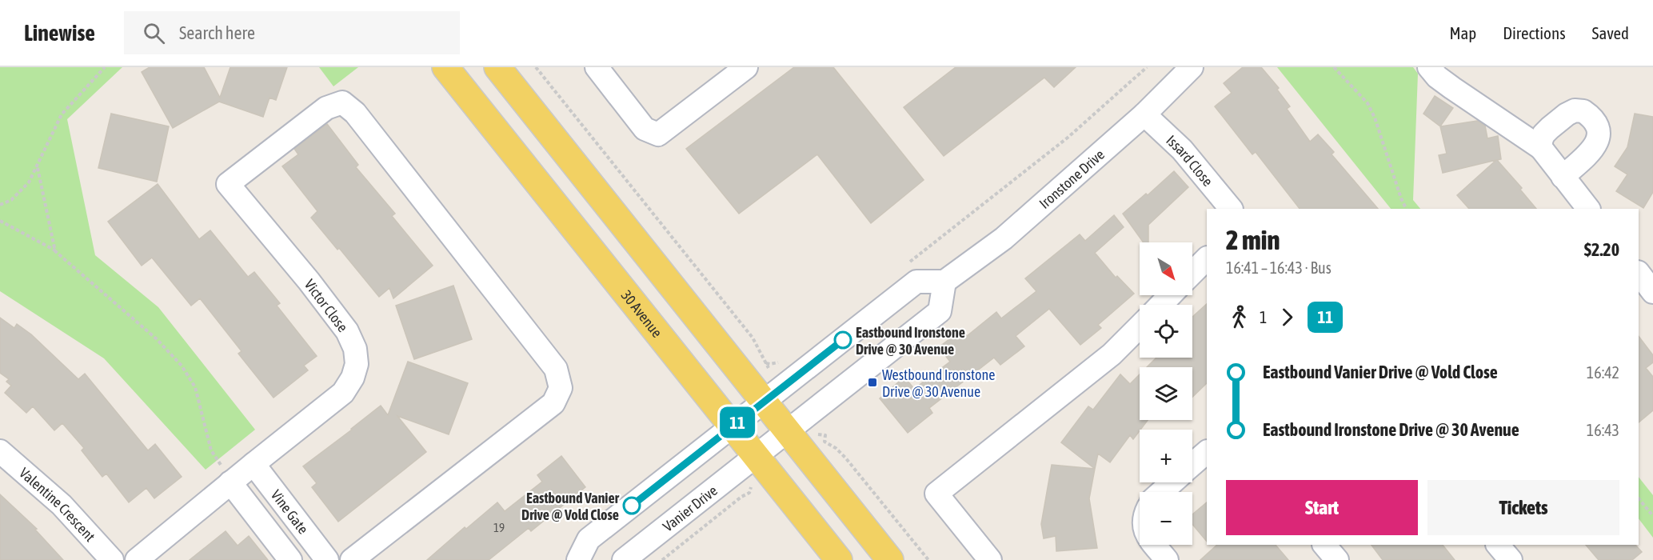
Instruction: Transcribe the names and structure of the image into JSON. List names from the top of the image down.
{
  "streets": {
    "main road": ["30 Avenue"],
    "street": [
      "Issard Close",
      "Ironstone Drive",
      "Victor Close",
      "Valentine Crescent",
      "Vanier Drive",
      "Vine Gate"
    ]
  },
  "crossings": [
    ["Issard Close", "Ironstone Drive"],
    ["Victor Close", "Vine Gate"],
    ["30 Avenue", "Vanier Drive"]
  ],
  "places": {
    "other": ["Eastbound Ironstone Drive @ 30 Avenue", "Eastbound Vanier Drive @ Vold Close"],
    "transit": ["Westbound Ironstone Drive @ 30 Avenue"]
  },
  "lines": ["bus line 11"],
  "house_numbers": ["19"],
  "north": "bottom right",
  "page": {
    "header": "Linewise",
    "search": "Search here",
    "nav": ["Map", "Directions", "Saved"],
    "on_map": "11",
    "heading": ["2 min", "16:41 – 16:43 · Bus", "$2.20"],
    "map_buttons": ["+", "−"],
    "legs": ["1", "11"],
    "list": [
      {
        "name": "Eastbound Vanier Drive @ Vold Close",
        "value": "16:42"
      },
      {
        "name": "Eastbound Ironstone Drive @ 30 Avenue",
        "value": "16:43"
      }
    ],
    "buttons": ["Start", "Tickets"]
  }
}
